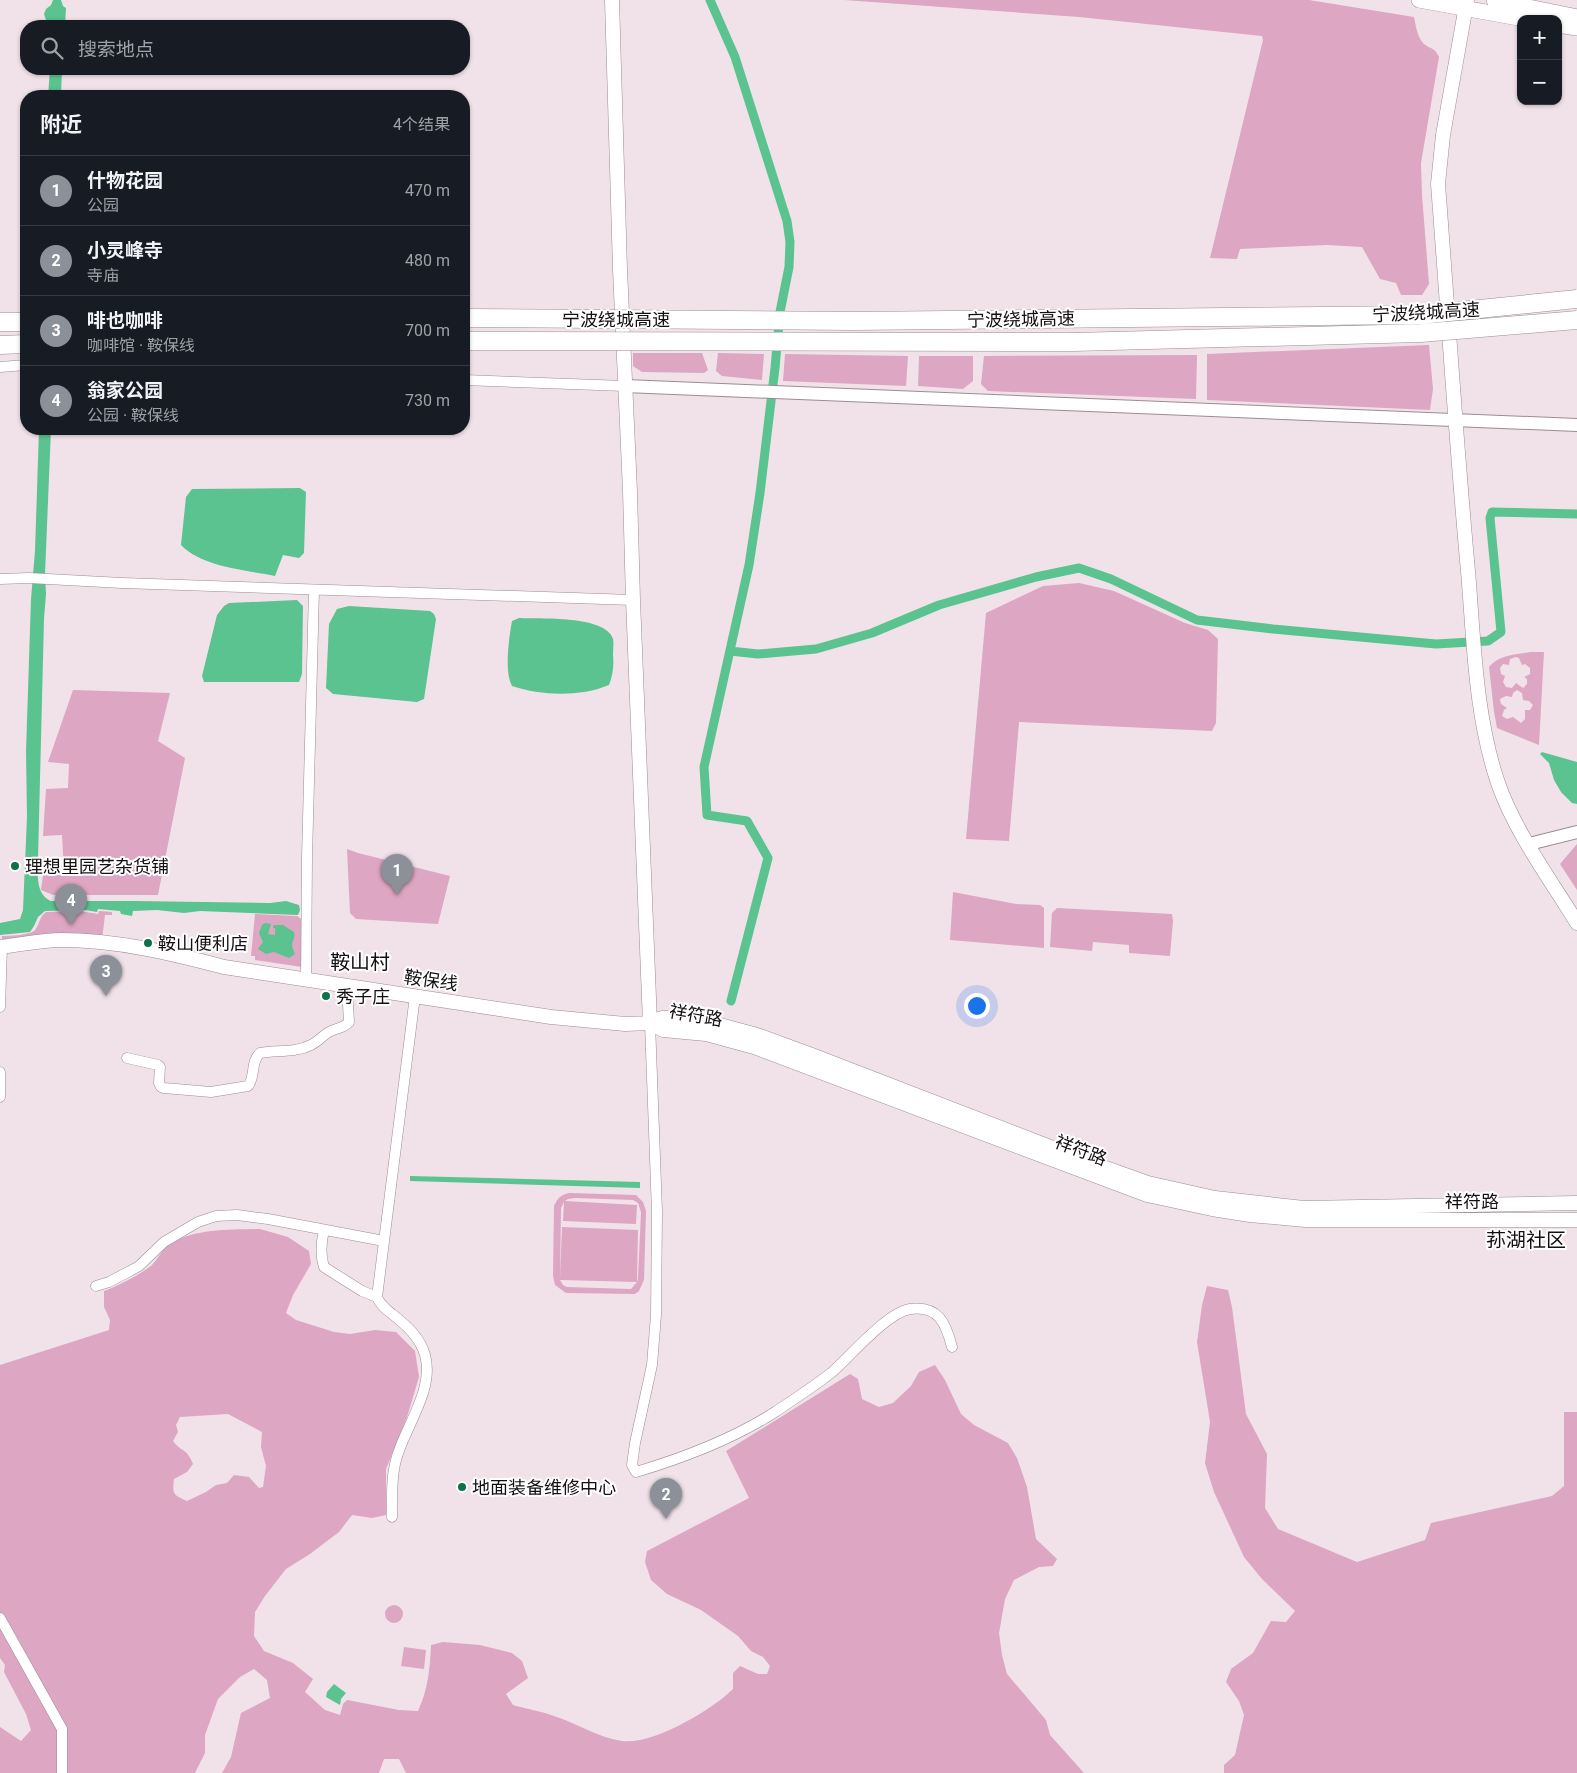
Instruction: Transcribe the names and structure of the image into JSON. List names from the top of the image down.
{
  "streets": {
    "highway": ["宁波绕城高速"],
    "main road": ["鞍保线", "祥符路"]
  },
  "crossings": [
    ["鞍保线", "祥符路"]
  ],
  "districts": ["鞍山村", "荪湖社区"],
  "places": [
    "理想里园艺杂货铺",
    "鞍山便利店",
    "秀子庄",
    "地面装备维修中心"
  ],
  "page": {
    "map_buttons": ["+", "−"],
    "search": "搜索地点",
    "heading": ["附近", "4个结果"],
    "list": [
      {
        "mark": "1",
        "name": "什物花园",
        "note": "公园",
        "value": "470 m"
      },
      {
        "mark": "2",
        "name": "小灵峰寺",
        "note": "寺庙",
        "value": "480 m"
      },
      {
        "mark": "3",
        "name": "啡也咖啡",
        "note": "咖啡馆 · 鞍保线",
        "value": "700 m"
      },
      {
        "mark": "4",
        "name": "翁家公园",
        "note": "公园 · 鞍保线",
        "value": "730 m"
      }
    ],
    "pins": [
      "1",
      "4",
      "3",
      "2"
    ]
  }
}
